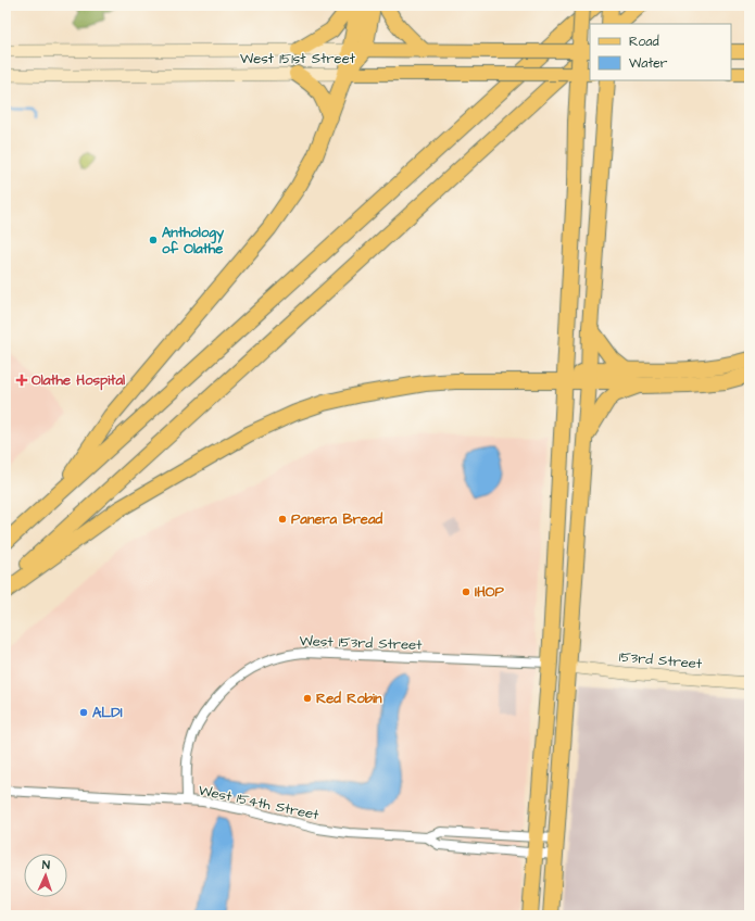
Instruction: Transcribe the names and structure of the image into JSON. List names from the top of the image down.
{
  "streets": {
    "main road": ["West 151st Street", "153rd Street"],
    "street": ["West 153rd Street", "West 154th Street"]
  },
  "crossings": [
    ["West 153rd Street", "West 154th Street"]
  ],
  "places": {
    "other": [
      "Anthology of Olathe",
      "Panera Bread",
      "IHOP",
      "Red Robin",
      "ALDI"
    ],
    "health": ["Olathe Hospital"]
  },
  "legend": ["Road", "Water"],
  "north": "top"
}
